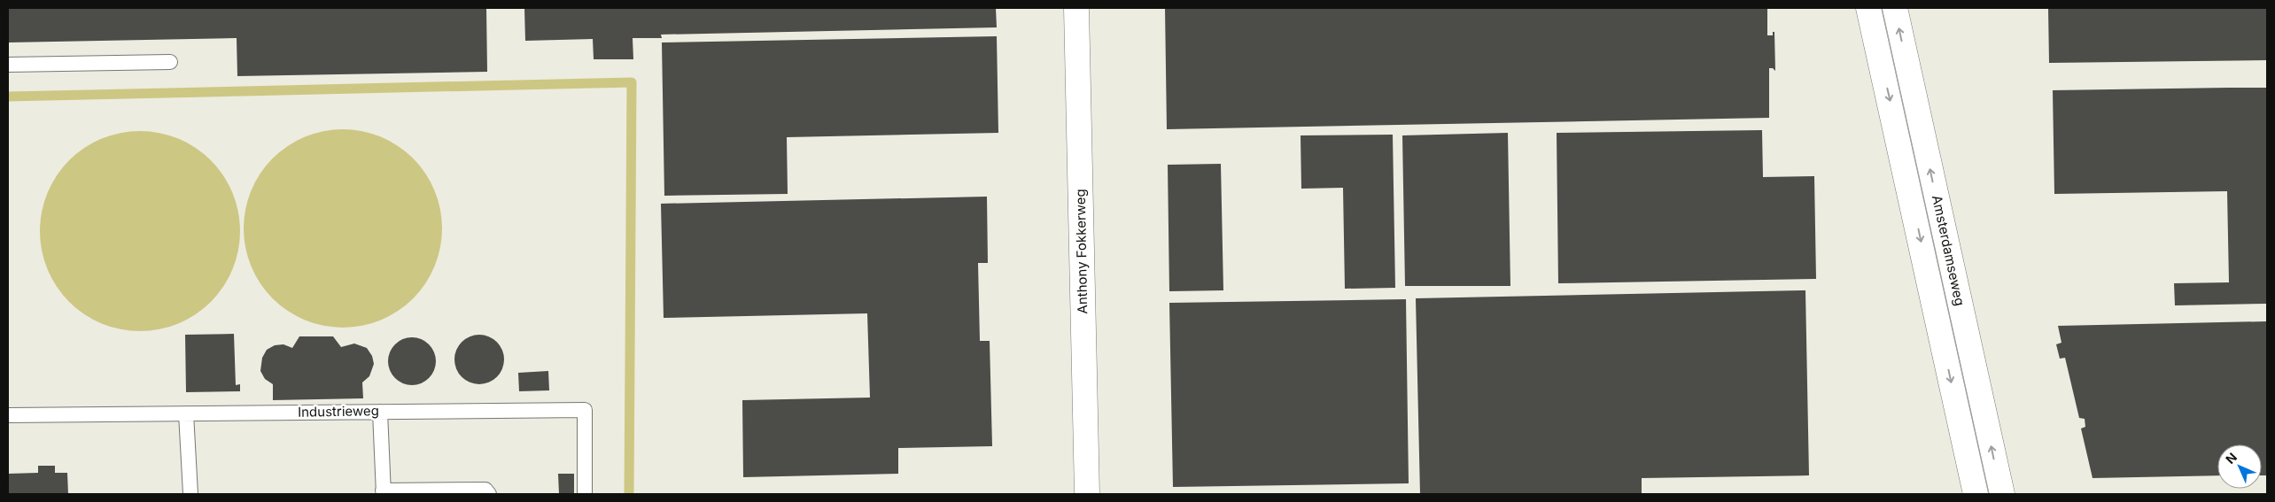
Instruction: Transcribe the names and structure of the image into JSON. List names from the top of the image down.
{
  "streets": {
    "street": ["Amsterdamseweg", "Anthony Fokkerweg"],
    "lane": ["Industrieweg"]
  },
  "north": "top left"
}
